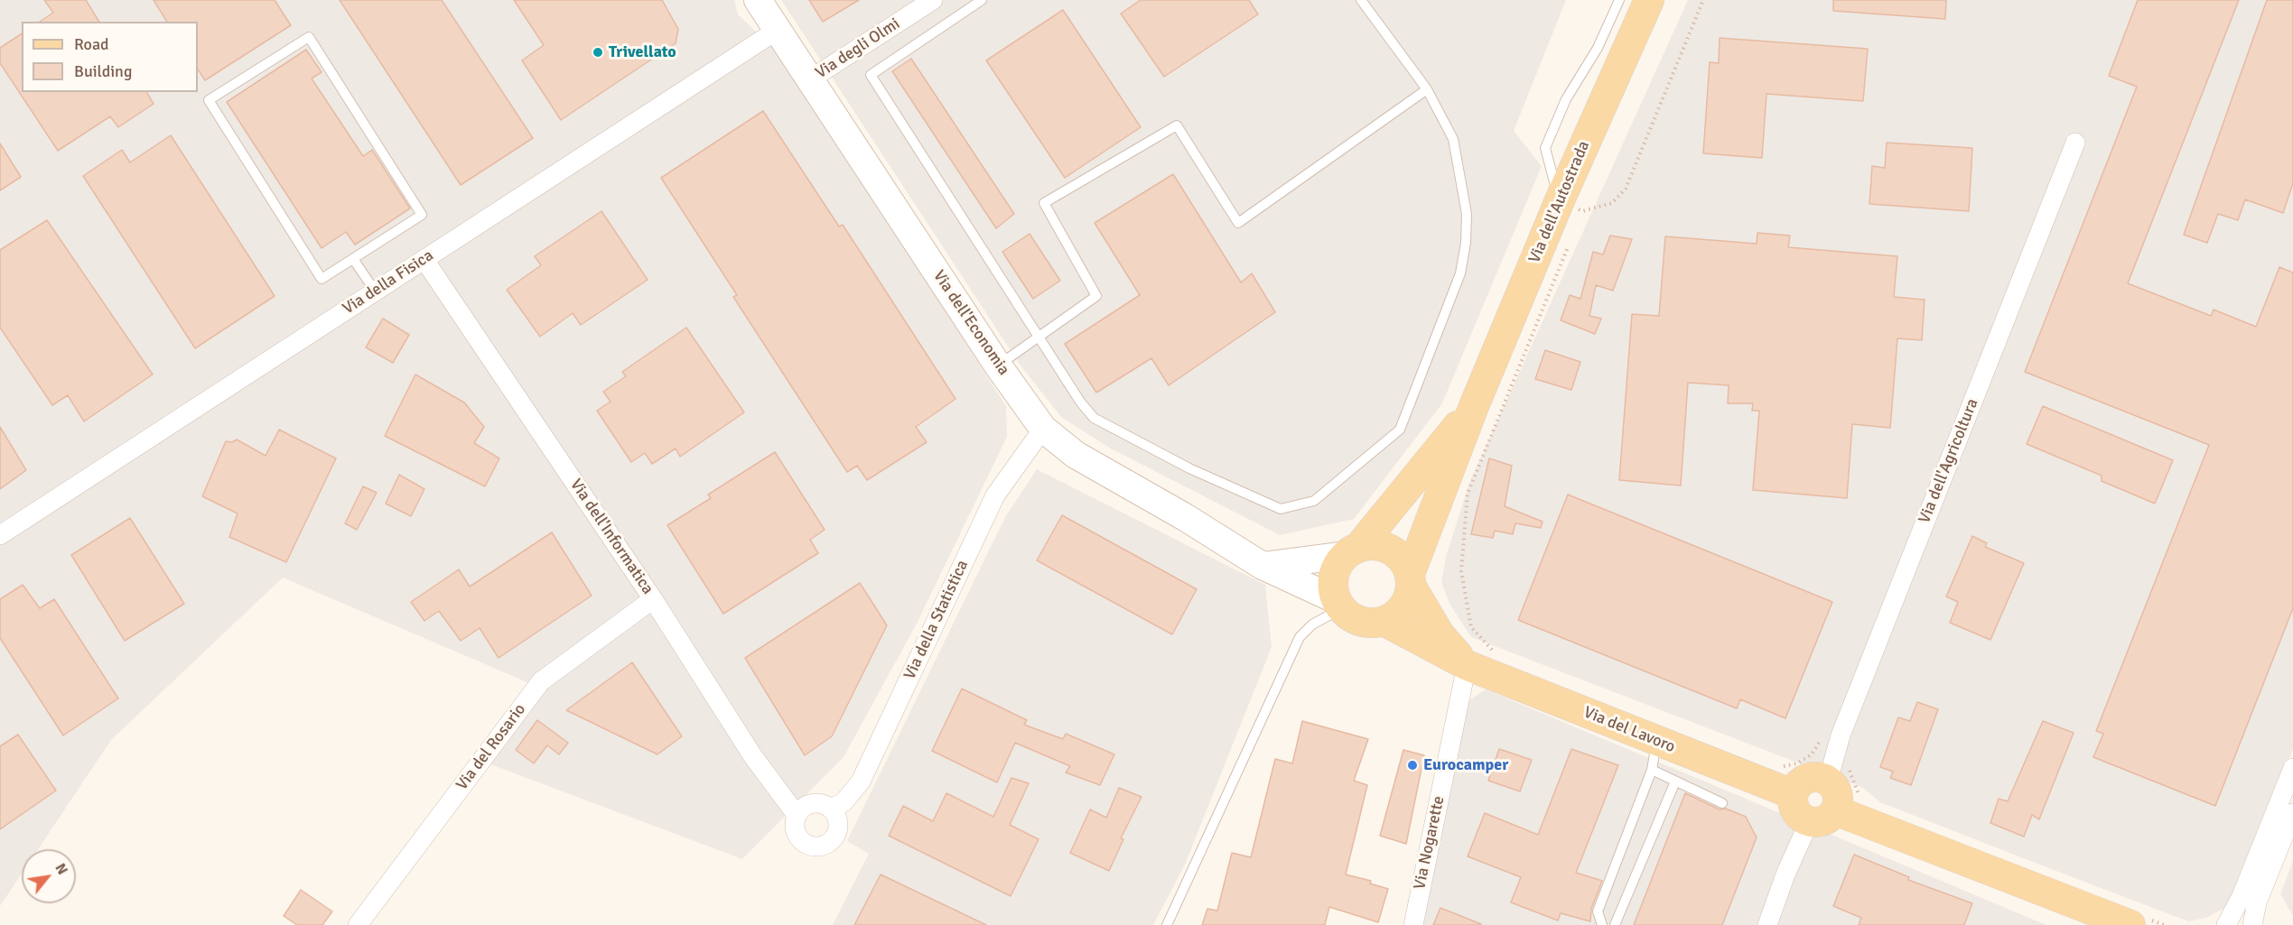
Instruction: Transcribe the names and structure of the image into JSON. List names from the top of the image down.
{
  "streets": {
    "main road": ["Via dell'Autostrada", "Via dell'Economia", "Via del Lavoro"],
    "street": [
      "Via degli Olmi",
      "Via della Fisica",
      "Via dell'Agricoltura",
      "Via dell'Informatica",
      "Via della Statistica",
      "Via del Rosario",
      "Via Nogarette"
    ]
  },
  "crossings": [
    ["Via degli Olmi", "Via dell'Economia"],
    ["Via dell'Autostrada", "Via dell'Economia"],
    ["Via dell'Autostrada", "Via del Lavoro"],
    ["Via della Fisica", "Via dell'Economia"],
    ["Via della Fisica", "Via dell'Informatica"],
    ["Via dell'Economia", "Via della Statistica"],
    ["Via dell'Economia", "Via del Lavoro"],
    ["Via dell'Agricoltura", "Via del Lavoro"],
    ["Via dell'Informatica", "Via della Statistica"],
    ["Via dell'Informatica", "Via del Rosario"],
    ["Via del Lavoro", "Via Nogarette"]
  ],
  "places": ["Trivellato", "Eurocamper"],
  "legend": ["Road", "Building"],
  "north": "top right"
}
